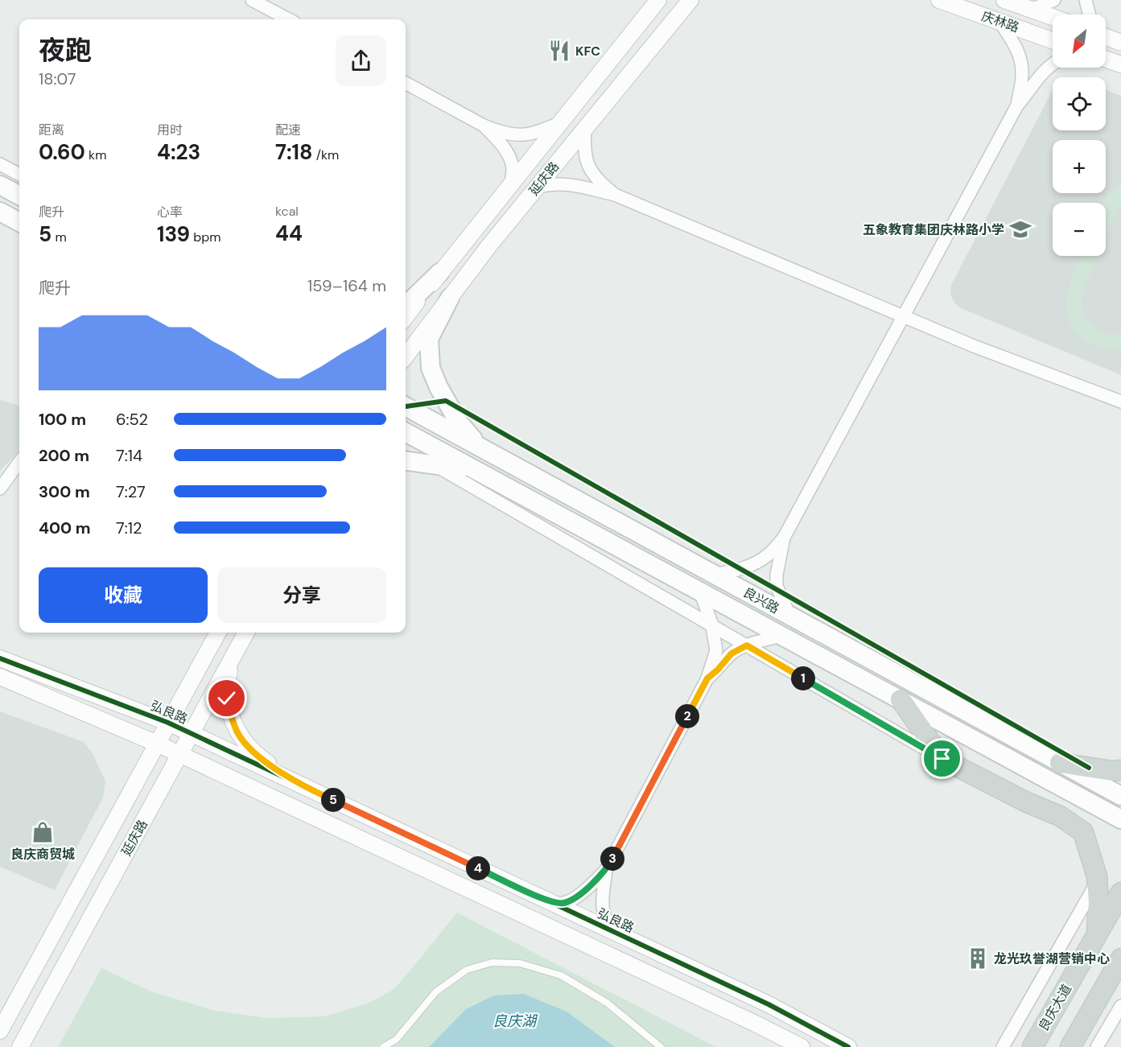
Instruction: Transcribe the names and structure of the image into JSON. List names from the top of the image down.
{
  "streets": {
    "main road": ["良兴路", "良庆大道"],
    "street": ["庆林路", "延庆路", "弘良路"]
  },
  "crossings": [
    ["延庆路", "弘良路"]
  ],
  "water": ["良庆湖"],
  "places": {
    "restaurant": ["KFC"],
    "school or university": ["五象教育集团庆林路小学"],
    "shop": ["良庆商贸城"],
    "building": ["龙光玖誉湖营销中心"]
  },
  "north": "bottom left",
  "page": {
    "map_buttons": ["+", "−"],
    "heading": ["夜跑", "18:07"],
    "stats": [
      ["距离", "0.60 km"],
      ["用时", "4:23"],
      ["配速", "7:18 /km"],
      ["爬升", "5 m"],
      ["心率", "139 bpm"],
      ["kcal", "44"]
    ],
    "chart": ["爬升", "159–164 m"],
    "list": [
      {
        "name": "100 m",
        "note": "6:52"
      },
      {
        "name": "200 m",
        "note": "7:14"
      },
      {
        "name": "300 m",
        "note": "7:27"
      },
      {
        "name": "400 m",
        "note": "7:12"
      }
    ],
    "buttons": ["收藏", "分享"],
    "pins": [
      "1",
      "2",
      "5",
      "3",
      "4"
    ]
  }
}
